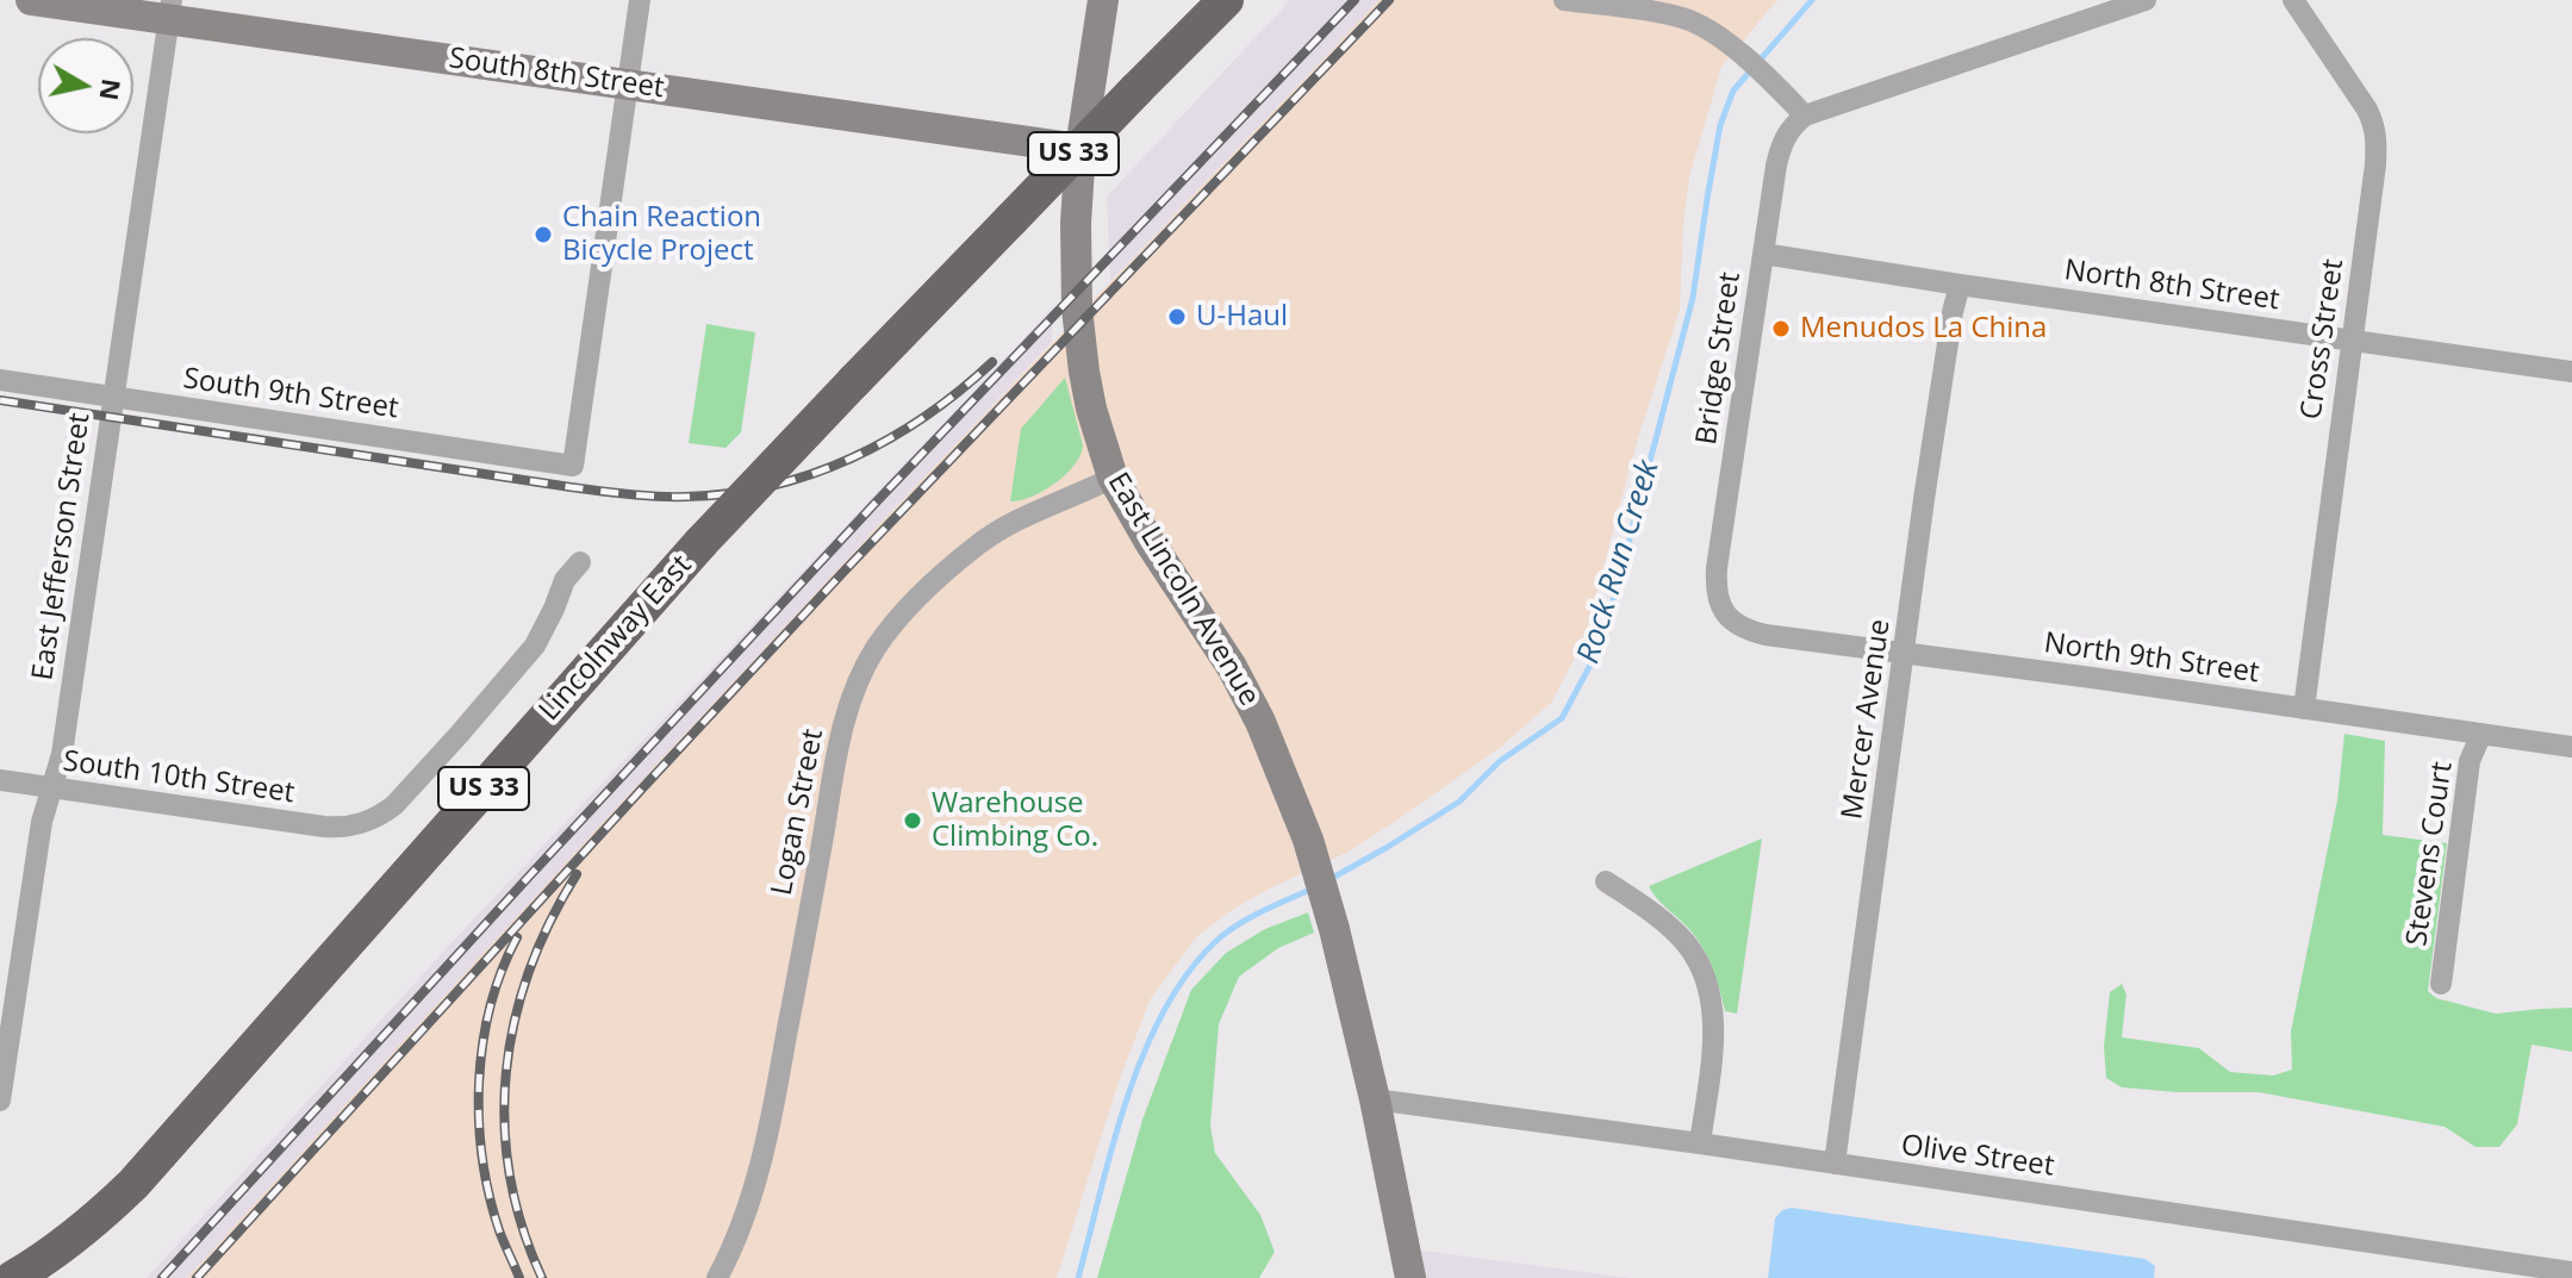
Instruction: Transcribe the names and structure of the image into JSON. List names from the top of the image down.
{
  "streets": {
    "highway": ["US 33", "Lincolnway East"],
    "main road": ["South 8th Street", "East Lincoln Avenue"],
    "street": [
      "North 8th Street",
      "Cross Street",
      "Bridge Street",
      "South 9th Street",
      "East Jefferson Street",
      "North 9th Street",
      "Mercer Avenue",
      "South 10th Street",
      "Logan Street",
      "Stevens Court",
      "Olive Street"
    ]
  },
  "crossings": [
    ["South 8th Street", "South 9th Street"],
    ["South 8th Street", "East Jefferson Street"],
    ["South 8th Street", "East Lincoln Avenue"],
    ["North 8th Street", "Cross Street"],
    ["North 8th Street", "Bridge Street"],
    ["North 8th Street", "Mercer Avenue"],
    ["Cross Street", "North 9th Street"],
    ["Bridge Street", "North 9th Street"],
    ["South 9th Street", "East Jefferson Street"],
    ["East Jefferson Street", "South 10th Street"],
    ["East Lincoln Avenue", "Logan Street"],
    ["East Lincoln Avenue", "Olive Street"],
    ["North 9th Street", "Mercer Avenue"],
    ["North 9th Street", "Stevens Court"],
    ["Mercer Avenue", "Olive Street"]
  ],
  "water": ["Rock Run Creek"],
  "places": [
    "Chain Reaction Bicycle Project",
    "U-Haul",
    "Menudos La China",
    "Warehouse Climbing Co."
  ],
  "north": "right"
}
